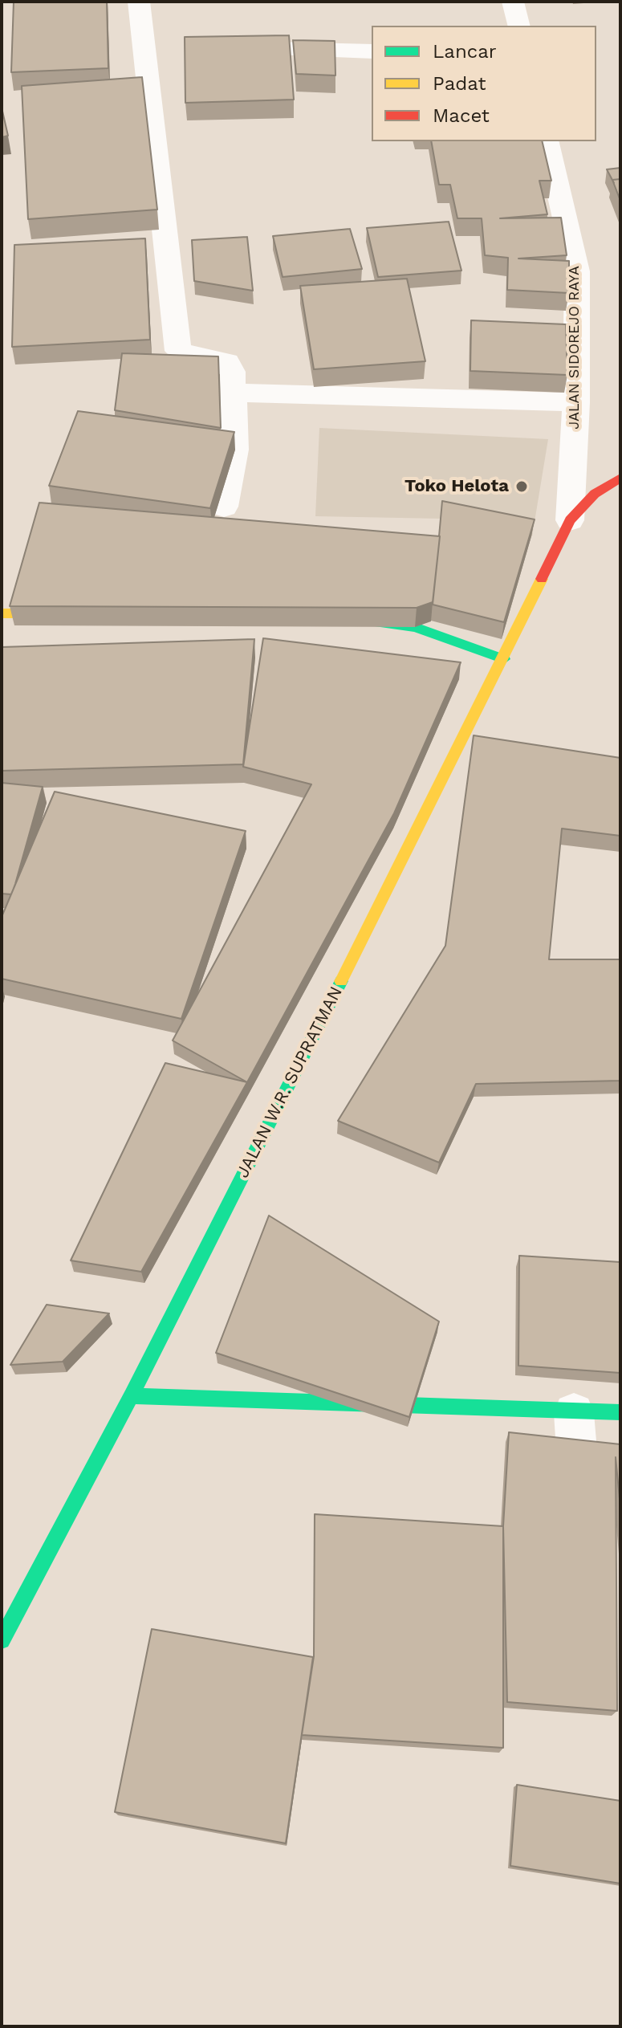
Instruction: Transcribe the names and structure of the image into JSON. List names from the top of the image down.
{
  "streets": {
    "main road": ["JALAN W.R. SUPRATMAN"],
    "street": ["JALAN SIDOREJO RAYA"]
  },
  "crossings": [
    ["JALAN SIDOREJO RAYA", "JALAN W.R. SUPRATMAN"]
  ],
  "places": ["Toko Helota"],
  "legend": ["Lancar", "Padat", "Macet"]
}
